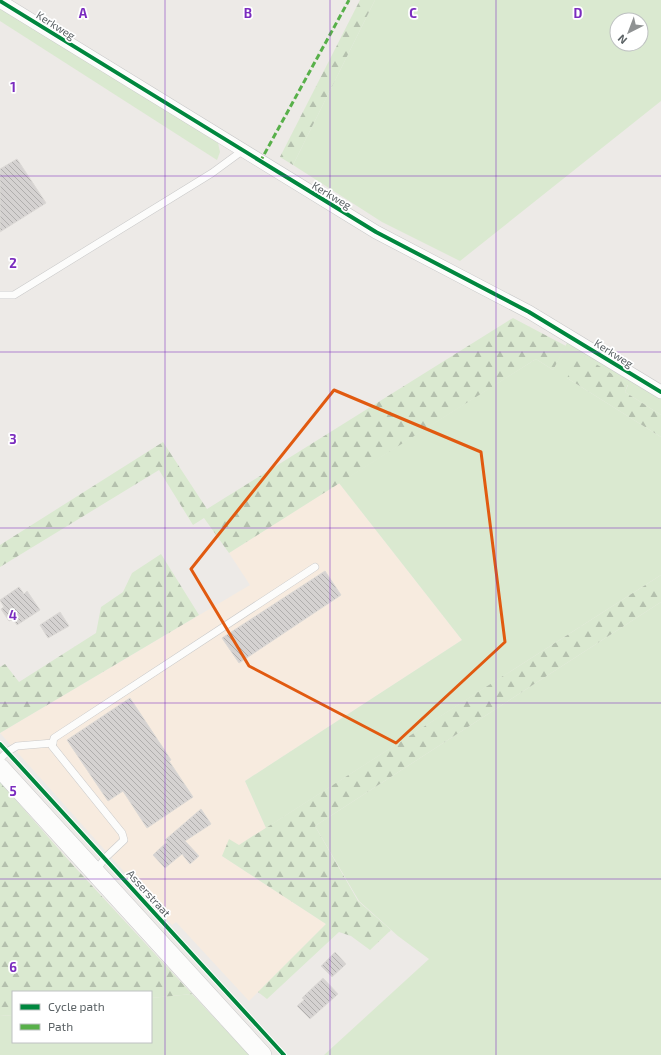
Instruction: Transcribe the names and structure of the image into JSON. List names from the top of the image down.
{
  "streets": {
    "street": ["Kerkweg"],
    "cycle path": ["Asserstraat"]
  },
  "legend": ["Cycle path", "Path"],
  "north": "bottom left",
  "grid": {
    "columns": [
      "A",
      "B",
      "C",
      "D"
    ],
    "rows": [
      "1",
      "2",
      "3",
      "4",
      "5",
      "6"
    ]
  }
}
